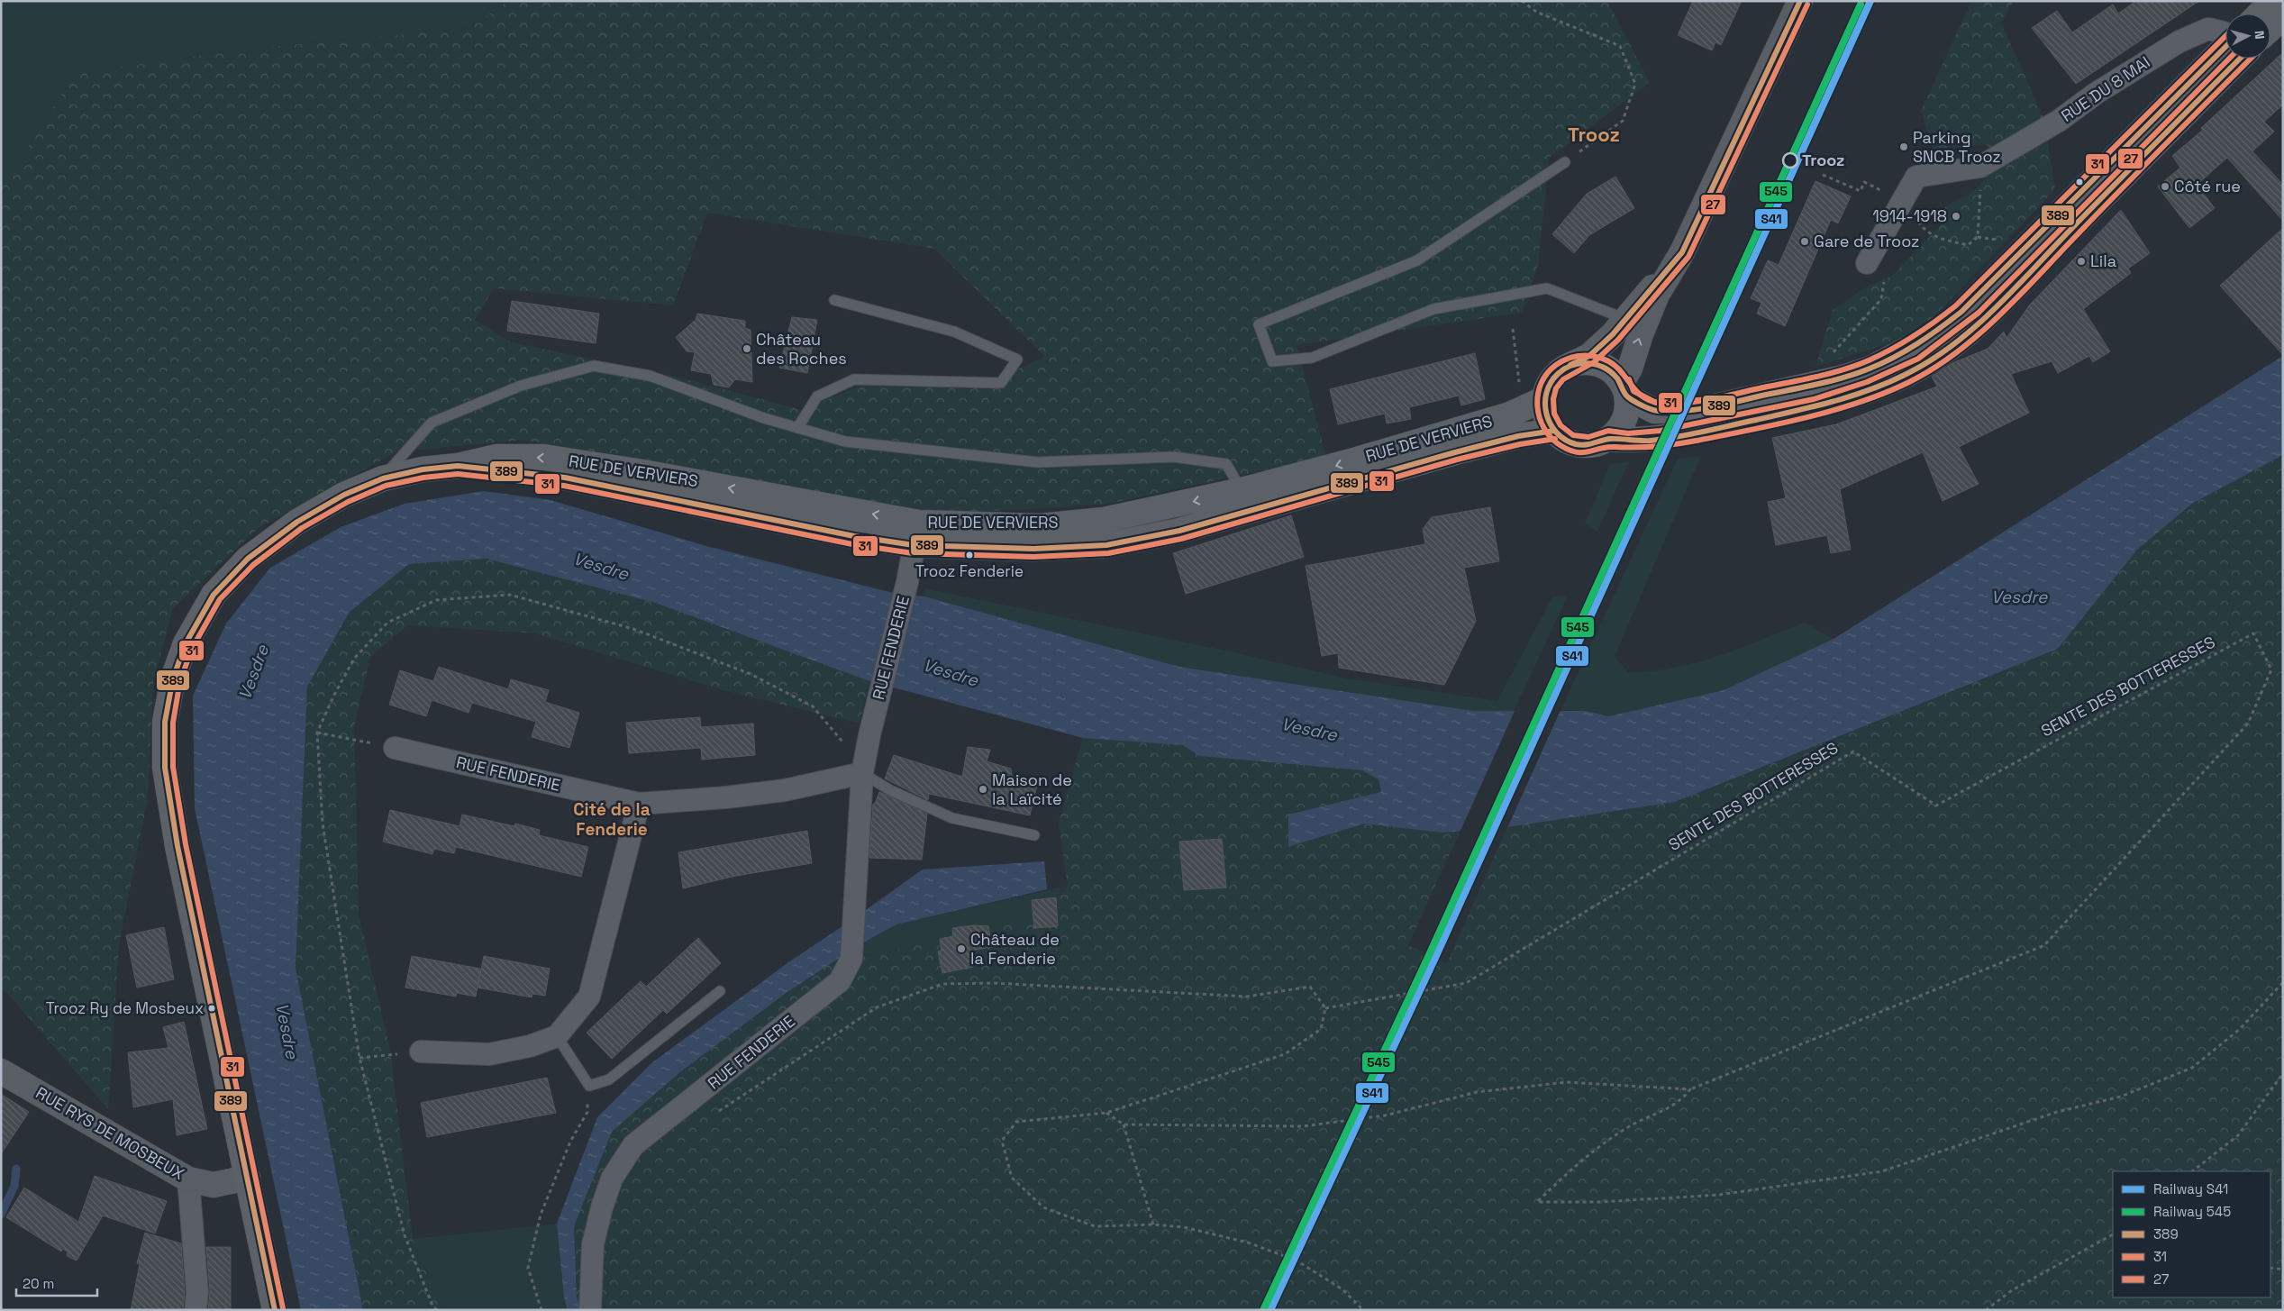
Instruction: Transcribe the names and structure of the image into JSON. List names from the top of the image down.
{
  "streets": {
    "main road": ["RUE DE VERVIERS"],
    "street": ["RUE DU 8 MAI", "RUE FENDERIE", "RUE RYS DE MOSBEUX"],
    "path": ["SENTE DES BOTTERESSES"]
  },
  "crossings": [
    ["RUE DE VERVIERS", "RUE FENDERIE"],
    ["RUE DE VERVIERS", "RUE RYS DE MOSBEUX"]
  ],
  "districts": ["Trooz", "Cité de la Fenderie"],
  "water": ["Vesdre"],
  "places": [
    "Parking SNCB Trooz",
    "Trooz",
    "Côté rue",
    "1914-1918",
    "Gare de Trooz",
    "Lila",
    "Château des Roches",
    "Trooz Fenderie",
    "Maison de la Laïcité",
    "Château de la Fenderie",
    "Trooz Ry de Mosbeux"
  ],
  "lines": [
    "rail line S41",
    "transit line 389",
    "rail line 545",
    "transit line 27",
    "transit line 31"
  ],
  "legend": [
    "Railway S41",
    "Railway 545",
    "389",
    "31",
    "27"
  ],
  "scale_bar": "20 m",
  "north": "right"
}
